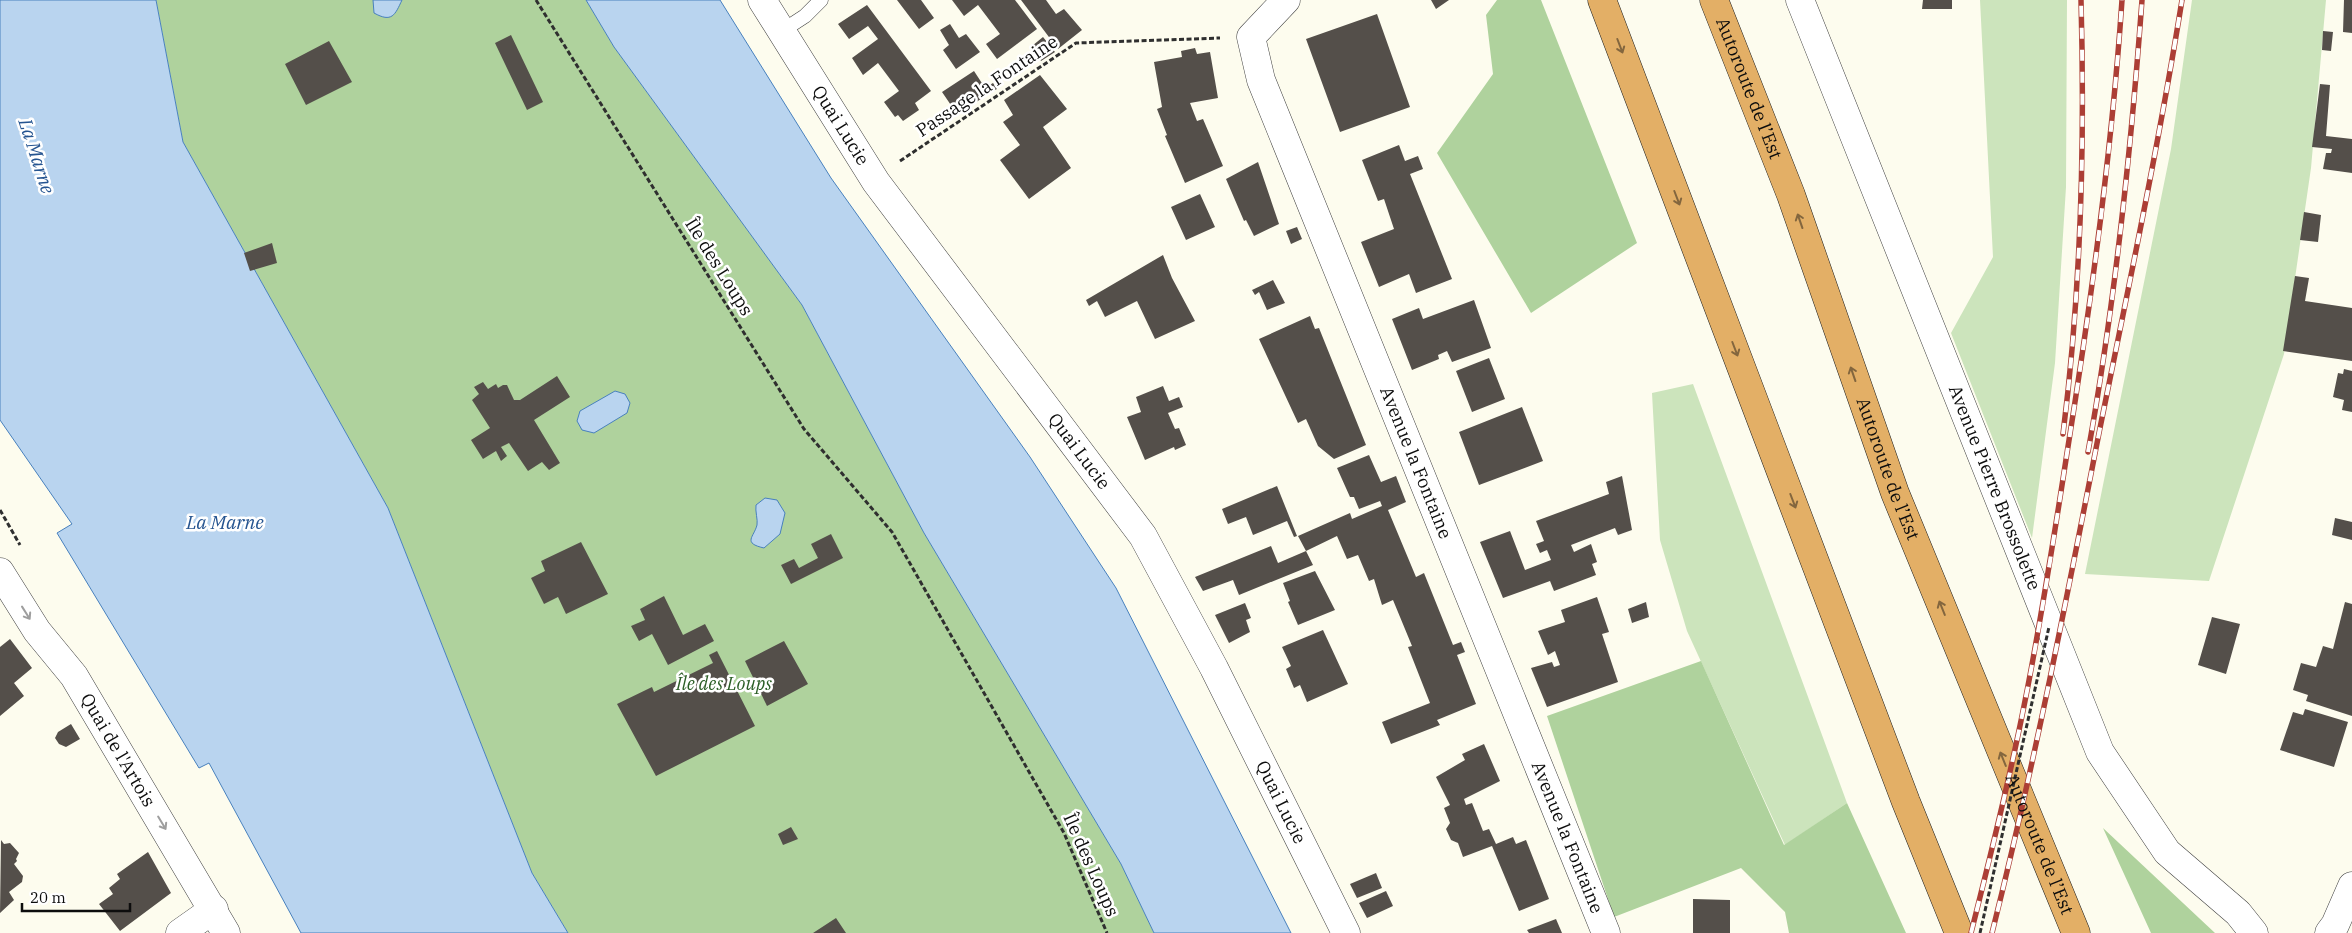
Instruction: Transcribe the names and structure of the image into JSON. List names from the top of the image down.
{
  "streets": {
    "highway": ["Autoroute de l’Est"],
    "street": [
      "Quai Lucie",
      "Avenue la Fontaine",
      "Avenue Pierre Brossolette",
      "Quai de l'Artois"
    ],
    "path": ["Passage la Fontaine", "Île des Loups"]
  },
  "crossings": [
    ["Passage la Fontaine", "Avenue la Fontaine"]
  ],
  "one_way": ["Quai de l'Artois"],
  "water": ["La Marne"],
  "parks": ["Île des Loups"],
  "scale_bar": "20 m"
}
